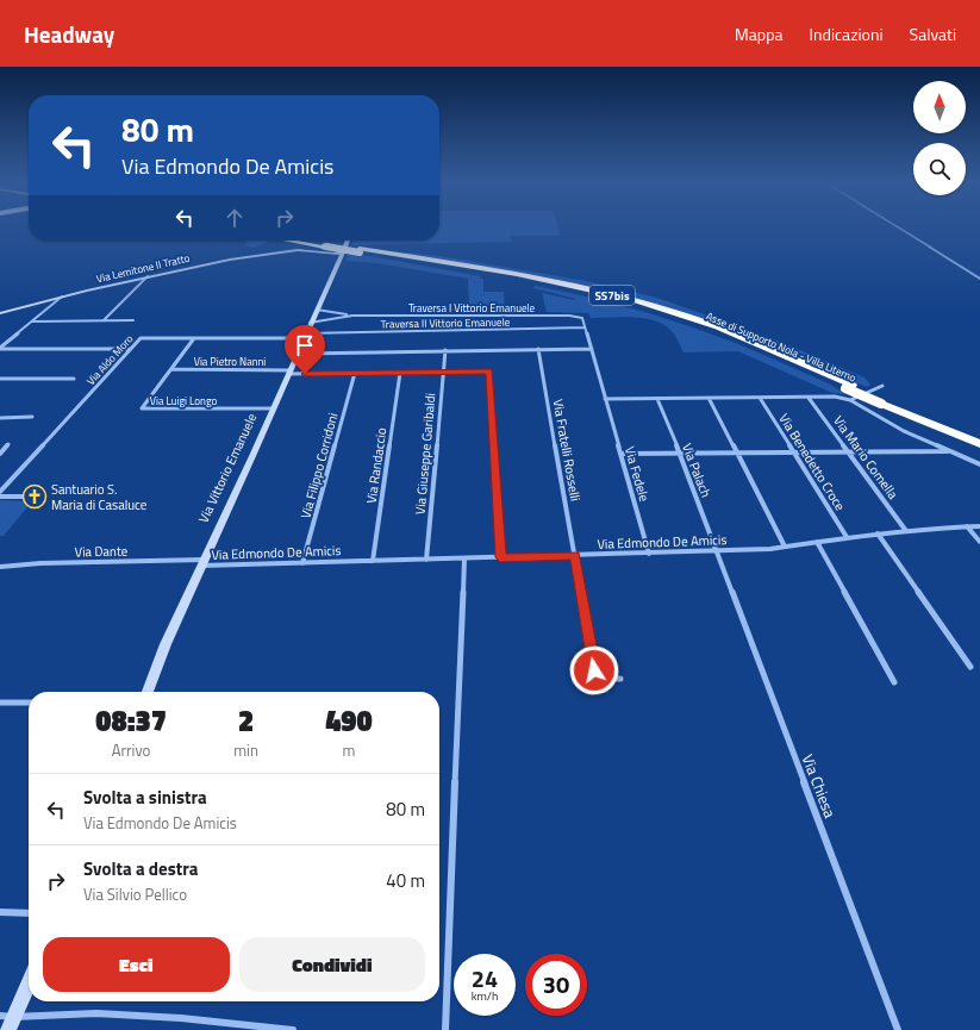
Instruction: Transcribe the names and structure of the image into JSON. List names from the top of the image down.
{
  "streets": {
    "highway": ["SS7bis", "Asse di Supporto Nola - Villa Literno"],
    "main road": ["Via Lemitone II Tratto", "Via Vittorio Emanuele"],
    "street": [
      "Traversa I Vittorio Emanuele",
      "Traversa II Vittorio Emanuele",
      "Via Aldo Moro",
      "Via Pietro Nanni",
      "Via Luigi Longo",
      "Via Fratelli Rosselli",
      "Via Giuseppe Garibaldi",
      "Via Mario Comella",
      "Via Benedetto Croce",
      "Via Filippo Corridoni",
      "Via Randaccio",
      "Via Palach",
      "Via Fedele",
      "Via Edmondo De Amicis",
      "Via Dante",
      "Via Chiesa"
    ]
  },
  "crossings": [
    ["Via Lemitone II Tratto", "Asse di Supporto Nola - Villa Literno"],
    ["Via Lemitone II Tratto", "Via Vittorio Emanuele"],
    ["Traversa I Vittorio Emanuele", "Traversa II Vittorio Emanuele"],
    ["Traversa I Vittorio Emanuele", "Via Vittorio Emanuele"],
    ["Traversa I Vittorio Emanuele", "Via Fedele"],
    ["Traversa II Vittorio Emanuele", "Via Aldo Moro"],
    ["Traversa II Vittorio Emanuele", "Via Vittorio Emanuele"],
    ["Traversa II Vittorio Emanuele", "Via Fedele"],
    ["Via Aldo Moro", "Via Vittorio Emanuele"],
    ["Via Pietro Nanni", "Via Luigi Longo"],
    ["Via Pietro Nanni", "Via Giuseppe Garibaldi"],
    ["Via Pietro Nanni", "Via Filippo Corridoni"],
    ["Via Pietro Nanni", "Via Randaccio"],
    ["Via Pietro Nanni", "Via Vittorio Emanuele"],
    ["Via Pietro Nanni", "Via Edmondo De Amicis"],
    ["Via Luigi Longo", "Via Vittorio Emanuele"],
    ["Via Fratelli Rosselli", "Via Edmondo De Amicis"],
    ["Via Giuseppe Garibaldi", "Via Edmondo De Amicis"],
    ["Via Mario Comella", "Via Edmondo De Amicis"],
    ["Via Benedetto Croce", "Via Edmondo De Amicis"],
    ["Via Filippo Corridoni", "Via Edmondo De Amicis"],
    ["Via Randaccio", "Via Edmondo De Amicis"],
    ["Via Vittorio Emanuele", "Via Edmondo De Amicis"],
    ["Via Vittorio Emanuele", "Via Dante"],
    ["Via Palach", "Via Edmondo De Amicis"],
    ["Via Palach", "Via Chiesa"],
    ["Via Fedele", "Via Edmondo De Amicis"],
    ["Via Edmondo De Amicis", "Via Dante"],
    ["Via Edmondo De Amicis", "Via Chiesa"]
  ],
  "places": {
    "church": ["Santuario S. Maria di Casaluce"]
  },
  "north": "top",
  "page": {
    "header": "Headway",
    "nav": ["Mappa", "Indicazioni", "Salvati"],
    "turn": ["80 m", "Via Edmondo De Amicis"],
    "eta": [
      "08:37",
      "Arrivo",
      "2",
      "min",
      "490",
      "m"
    ],
    "list": [
      {
        "name": "Svolta a sinistra",
        "note": "Via Edmondo De Amicis",
        "value": "80 m"
      },
      {
        "name": "Svolta a destra",
        "note": "Via Silvio Pellico",
        "value": "40 m"
      }
    ],
    "buttons": ["Esci", "Condividi"],
    "speed": "24 km/h",
    "limit": "30"
  }
}
